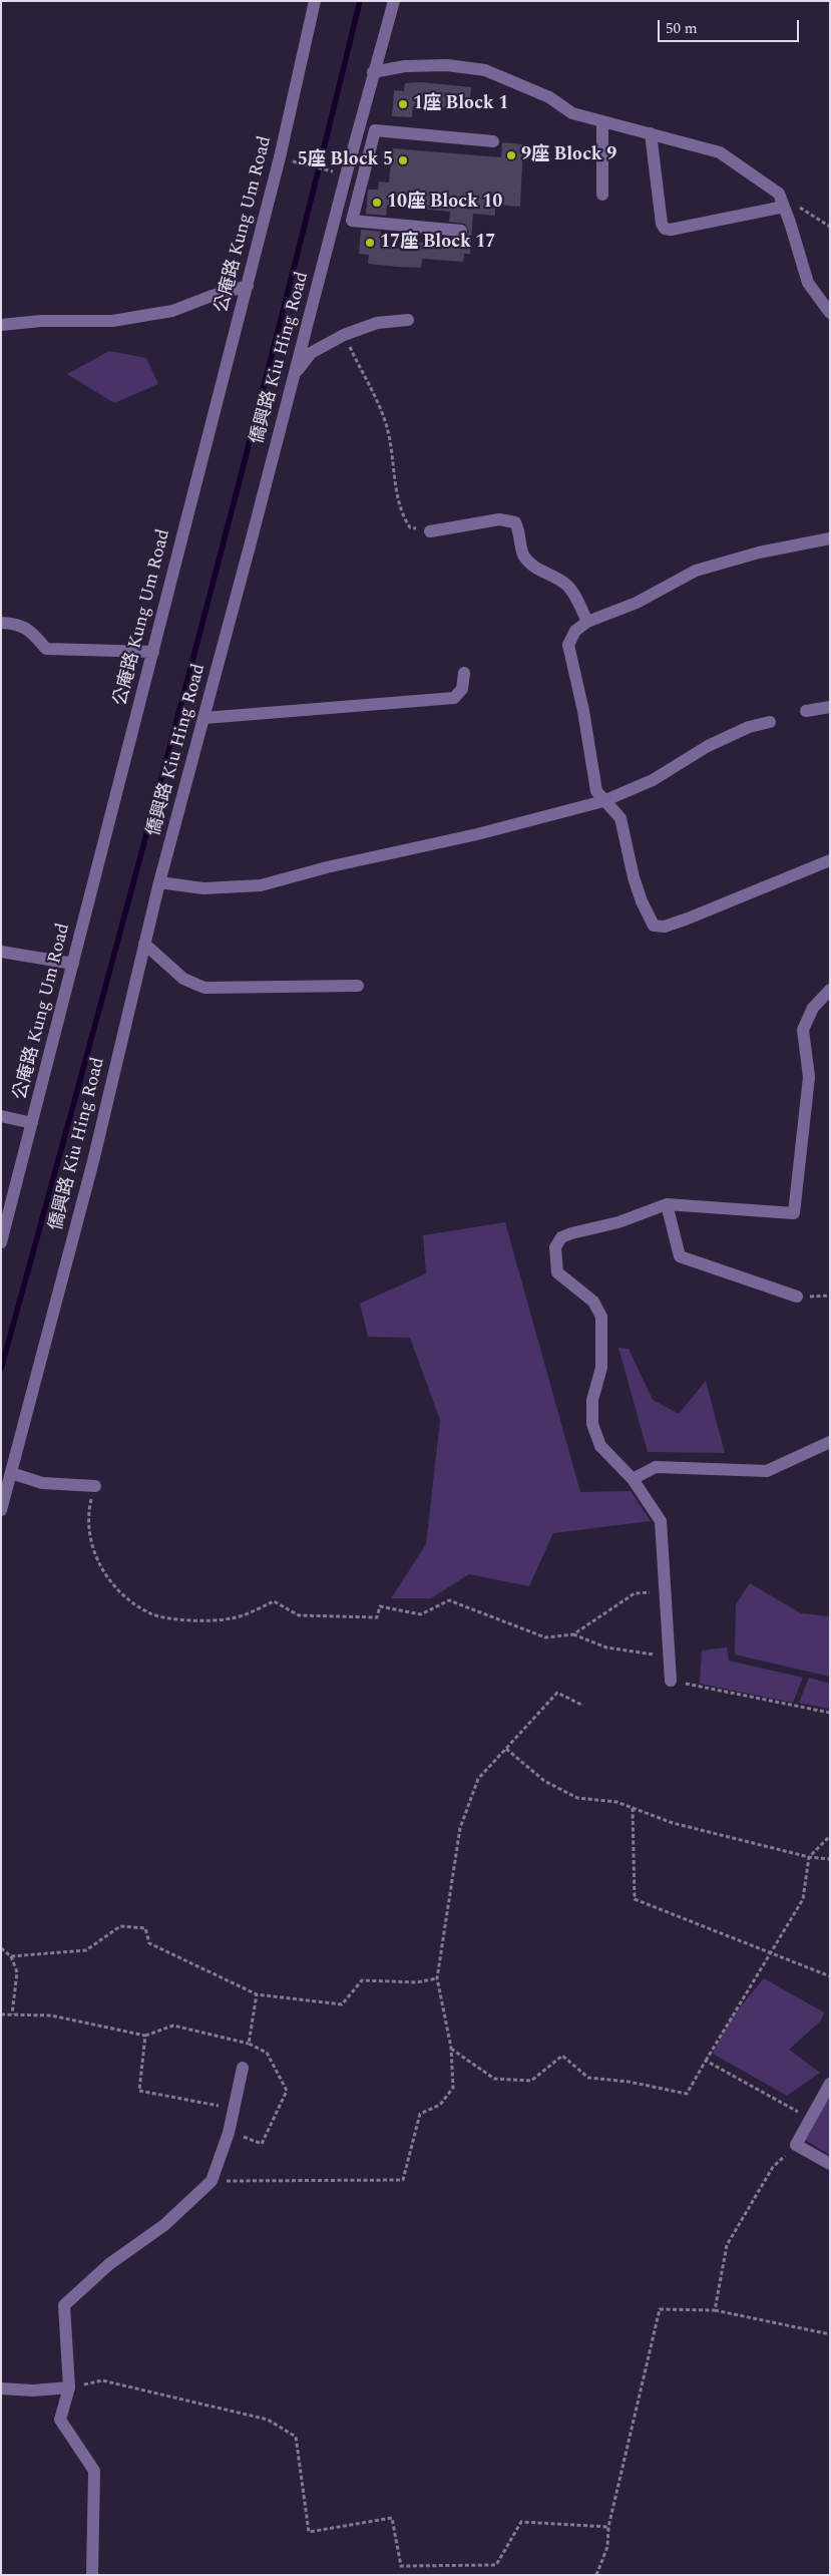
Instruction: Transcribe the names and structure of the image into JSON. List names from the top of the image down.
{
  "streets": {
    "street": ["公庵路 Kung Um Road", "僑興路 Kiu Hing Road"]
  },
  "places": [
    "1座 Block 1",
    "9座 Block 9",
    "5座 Block 5",
    "10座 Block 10",
    "17座 Block 17"
  ],
  "scale_bar": "50 m"
}
